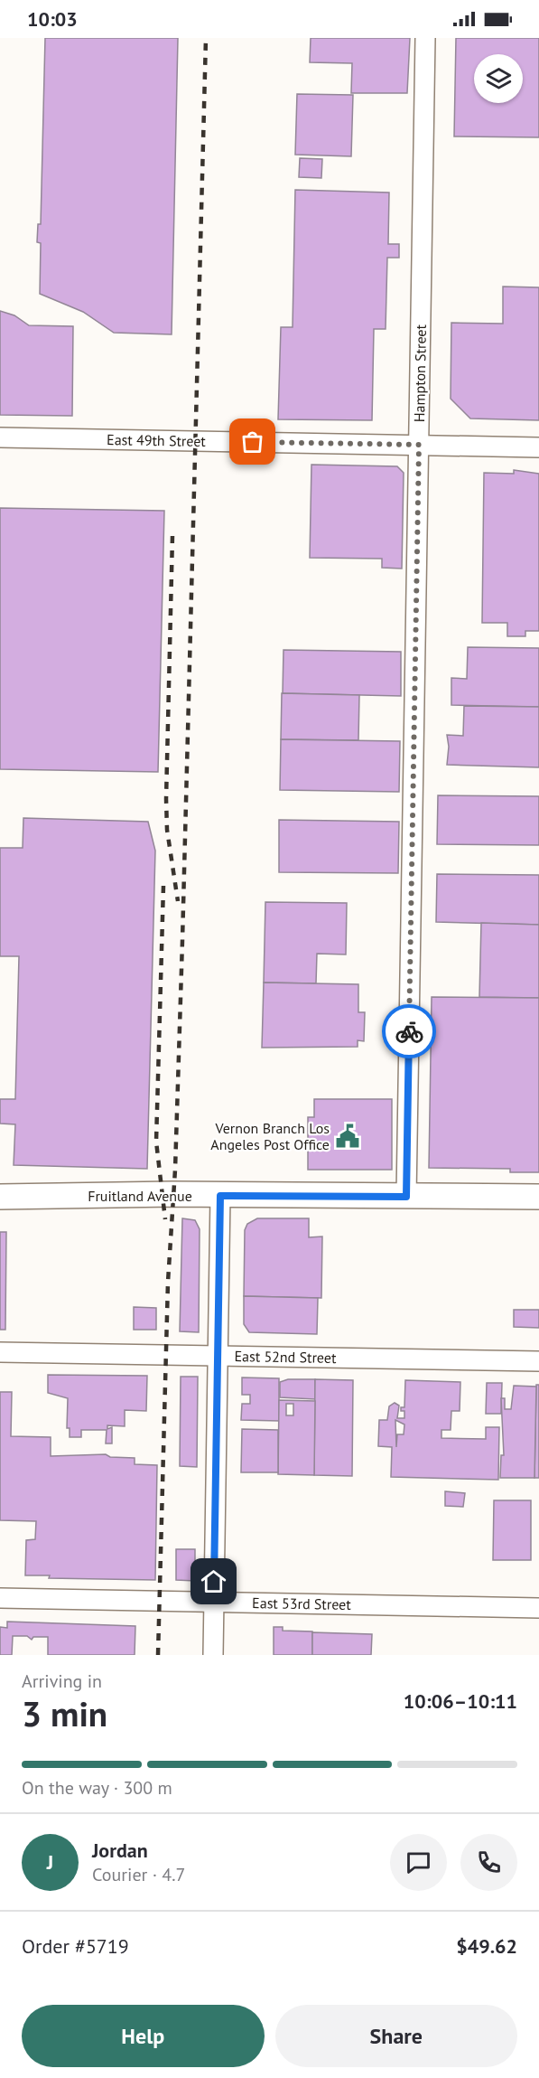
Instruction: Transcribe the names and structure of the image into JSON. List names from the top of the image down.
{
  "streets": {
    "street": [
      "Hampton Street",
      "East 49th Street",
      "Fruitland Avenue",
      "East 52nd Street",
      "East 53rd Street"
    ]
  },
  "crossings": [
    ["Hampton Street", "East 49th Street"],
    ["Hampton Street", "Fruitland Avenue"]
  ],
  "places": {
    "public building": ["Vernon Branch Los Angeles Post Office"]
  },
  "page": {
    "status": "10:03",
    "heading": ["3 min", "Arriving in", "10:06–10:11"],
    "panel": [
      "Jordan",
      "Courier · 4.7",
      "Order #5719",
      "$49.62"
    ],
    "bar": "On the way · 300 m",
    "round": "J",
    "buttons": ["Help", "Share"]
  }
}
